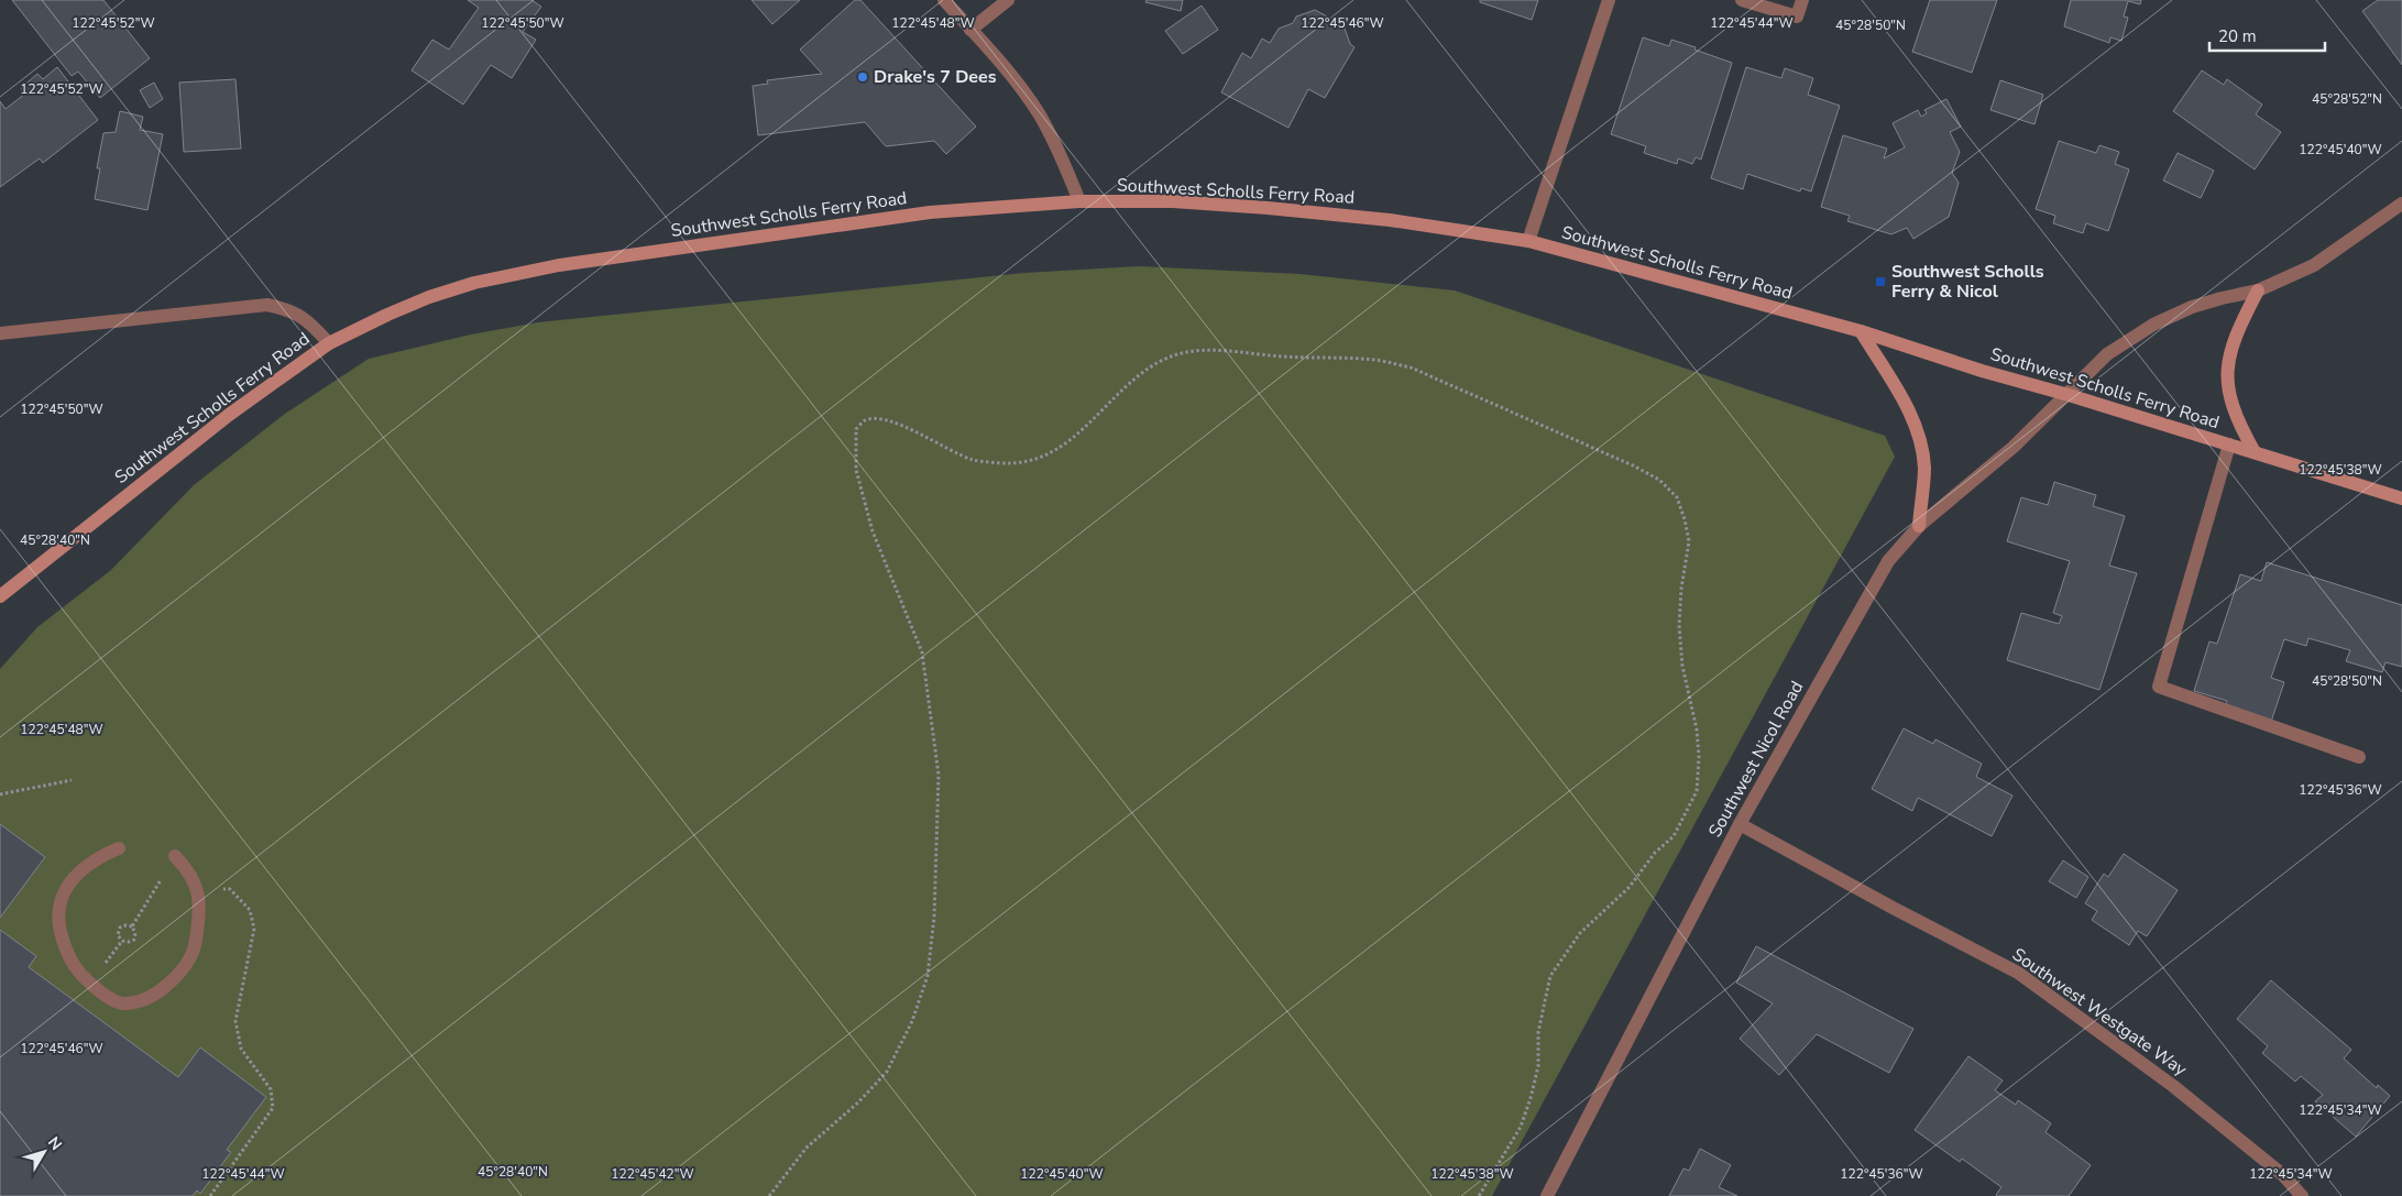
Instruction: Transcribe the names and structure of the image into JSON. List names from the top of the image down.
{
  "streets": {
    "main road": ["Southwest Scholls Ferry Road"],
    "street": ["Southwest Nicol Road", "Southwest Westgate Way"]
  },
  "crossings": [
    ["Southwest Scholls Ferry Road", "Southwest Nicol Road"],
    ["Southwest Nicol Road", "Southwest Westgate Way"]
  ],
  "places": {
    "other": ["Drake's 7 Dees"],
    "transit": ["Southwest Scholls Ferry & Nicol"]
  },
  "scale_bar": "20 m",
  "north": "top right",
  "coordinates": [
    "122°45'52\"W",
    "122°45'50\"W",
    "122°45'48\"W",
    "122°45'46\"W",
    "122°45'44\"W",
    "45°28'50\"N",
    "45°28'52\"N",
    "122°45'40\"W",
    "122°45'38\"W",
    "45°28'40\"N",
    "122°45'36\"W",
    "122°45'34\"W",
    "122°45'42\"W"
  ]
}
